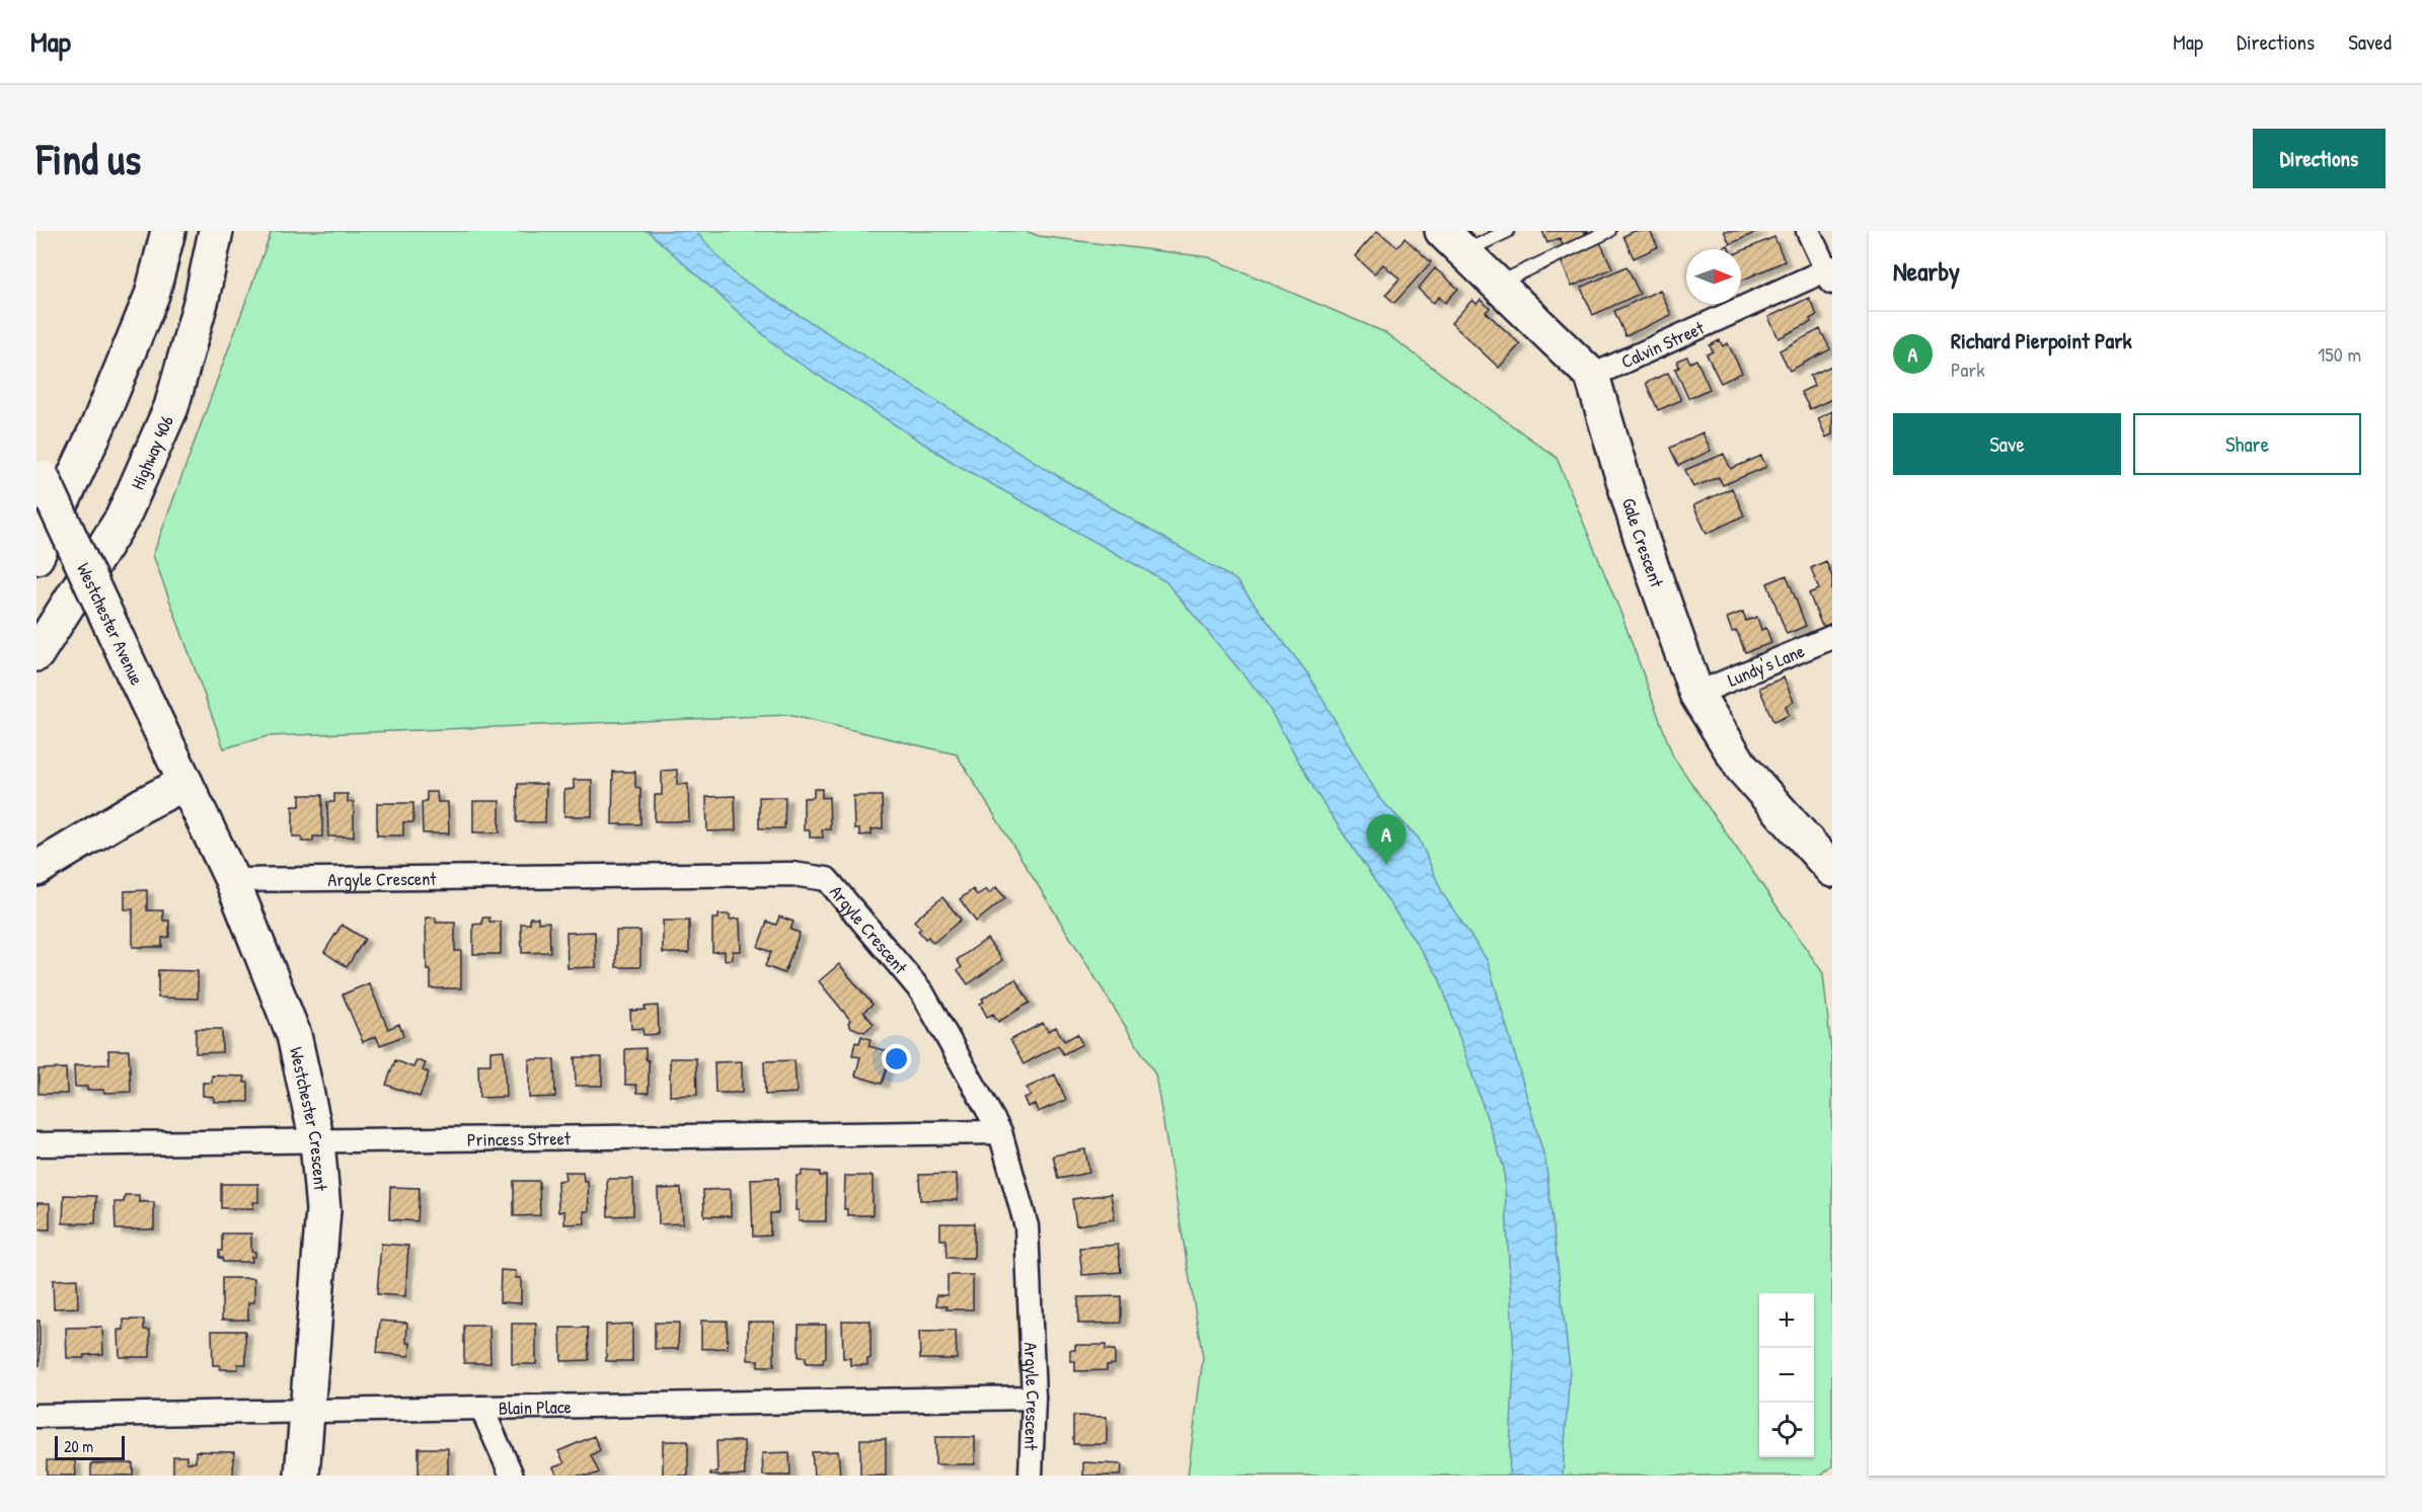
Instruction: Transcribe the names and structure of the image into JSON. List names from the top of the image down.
{
  "streets": {
    "main road": [
      "Highway 406",
      "Gale Crescent",
      "Westchester Avenue",
      "Westchester Crescent"
    ],
    "street": [
      "Calvin Street",
      "Lundy's Lane",
      "Argyle Crescent",
      "Princess Street",
      "Blain Place"
    ]
  },
  "crossings": [
    ["Calvin Street", "Gale Crescent"],
    ["Gale Crescent", "Lundy's Lane"],
    ["Westchester Avenue", "Westchester Crescent"],
    ["Argyle Crescent", "Westchester Crescent"],
    ["Argyle Crescent", "Princess Street"],
    ["Argyle Crescent", "Blain Place"],
    ["Westchester Crescent", "Princess Street"],
    ["Westchester Crescent", "Blain Place"]
  ],
  "scale_bar": "20 m",
  "north": "right",
  "page": {
    "header": "Map",
    "nav": ["Map", "Directions", "Saved"],
    "buttons": [
      "Directions",
      ["Save", "Share"]
    ],
    "title": "Find us",
    "heading": "Nearby",
    "list": [
      {
        "mark": "A",
        "name": "Richard Pierpoint Park",
        "note": "Park",
        "value": "150 m"
      }
    ],
    "pins": "A",
    "map_buttons": ["+", "−"],
    "scale": "20 m"
  }
}
